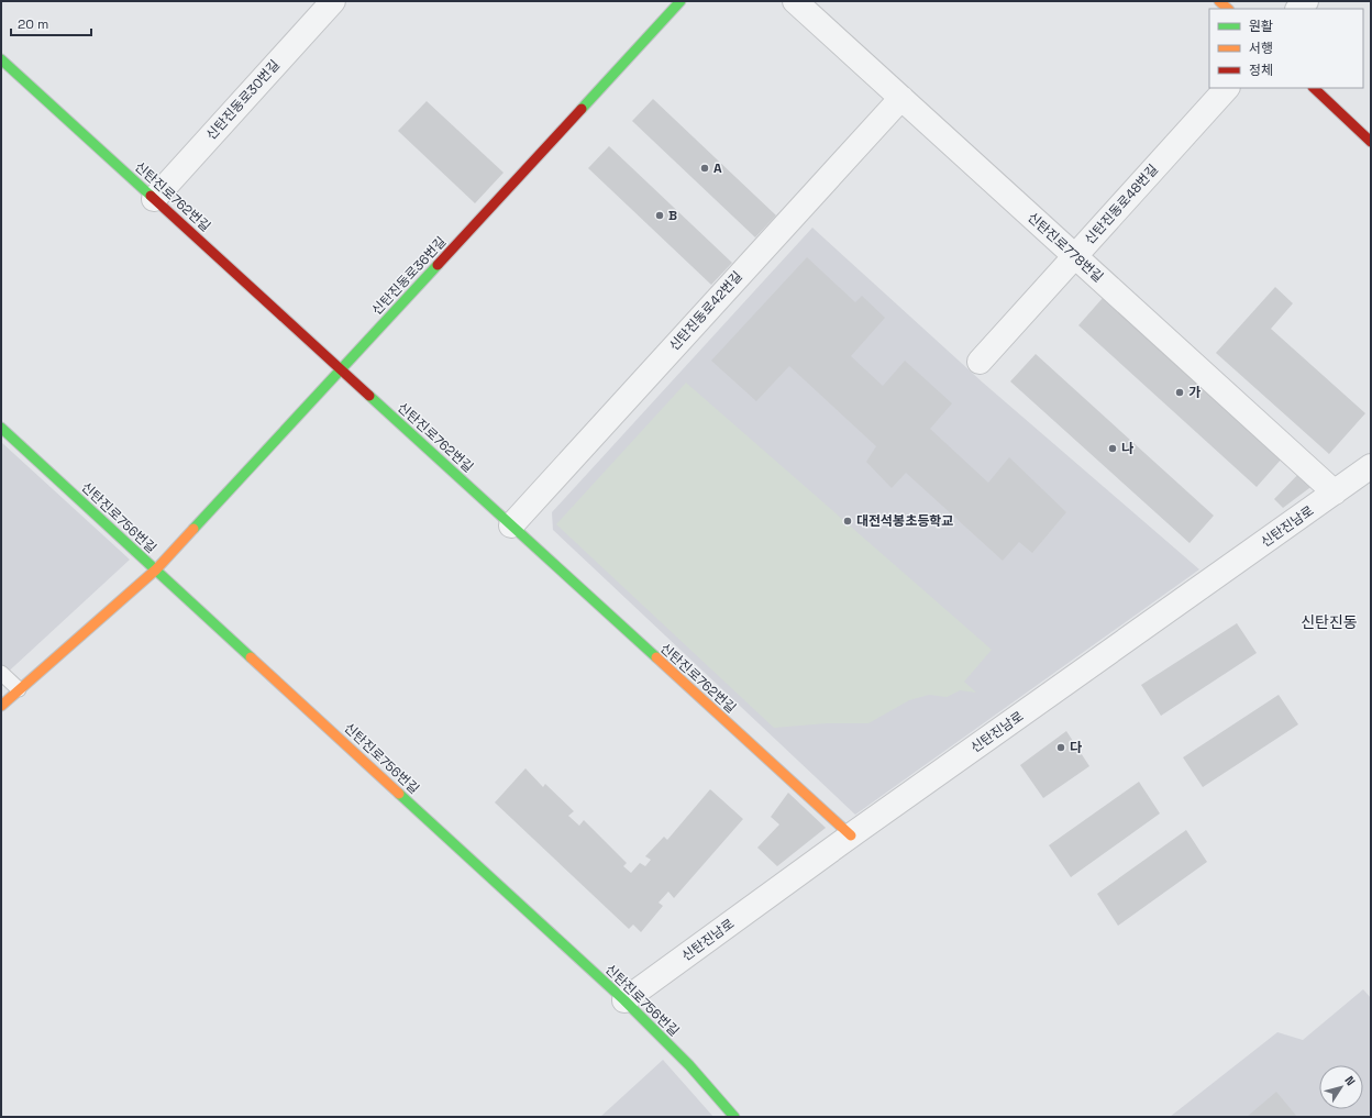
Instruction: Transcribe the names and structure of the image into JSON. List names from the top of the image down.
{
  "streets": {
    "street": [
      "신탄진동로30번길",
      "신탄진로762번길",
      "신탄진동로48번길",
      "신탄진로778번길",
      "신탄진동로36번길",
      "신탄진동로42번길",
      "신탄진로756번길",
      "신탄진남로"
    ]
  },
  "crossings": [
    ["신탄진동로30번길", "신탄진로762번길"],
    ["신탄진로762번길", "신탄진동로36번길"],
    ["신탄진로762번길", "신탄진동로42번길"],
    ["신탄진로762번길", "신탄진남로"],
    ["신탄진동로48번길", "신탄진로778번길"],
    ["신탄진로778번길", "신탄진동로42번길"],
    ["신탄진로778번길", "신탄진남로"],
    ["신탄진동로36번길", "신탄진로756번길"],
    ["신탄진로756번길", "신탄진남로"]
  ],
  "districts": ["신탄진동"],
  "places": [
    "A",
    "B",
    "가",
    "나",
    "대전석봉초등학교",
    "다"
  ],
  "legend": ["원활", "서행", "정체"],
  "scale_bar": "20 m",
  "north": "top right"
}
